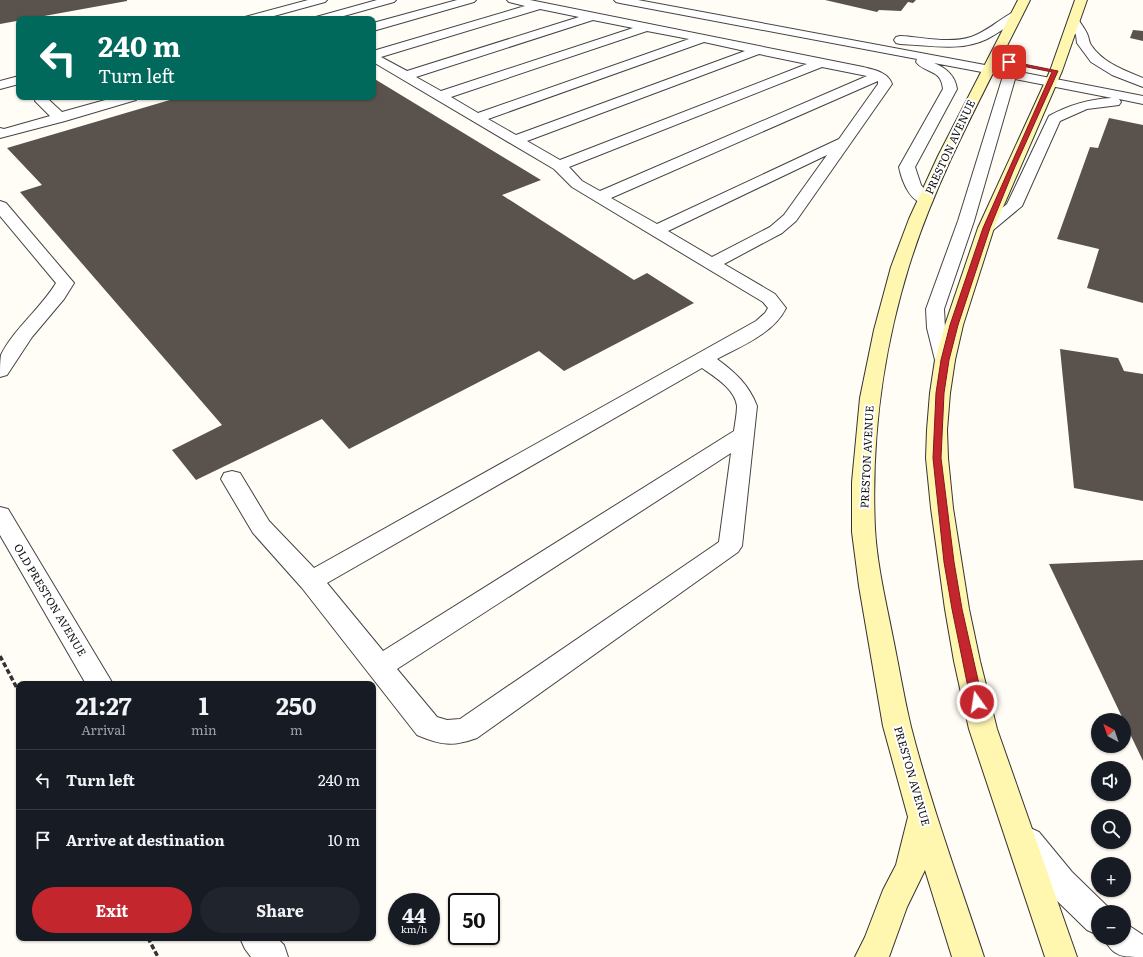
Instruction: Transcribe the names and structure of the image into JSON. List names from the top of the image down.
{
  "streets": {
    "main road": ["PRESTON AVENUE"],
    "street": ["OLD PRESTON AVENUE"]
  },
  "north": "top left",
  "page": {
    "turn": ["240 m", "Turn left"],
    "eta": [
      "21:27",
      "Arrival",
      "1",
      "min",
      "250",
      "m"
    ],
    "map_buttons": ["+", "−"],
    "list": [
      {
        "name": "Turn left",
        "value": "240 m"
      },
      {
        "name": "Arrive at destination",
        "value": "10 m"
      }
    ],
    "buttons": ["Exit", "Share"],
    "speed": "44 km/h",
    "limit": "50"
  }
}
